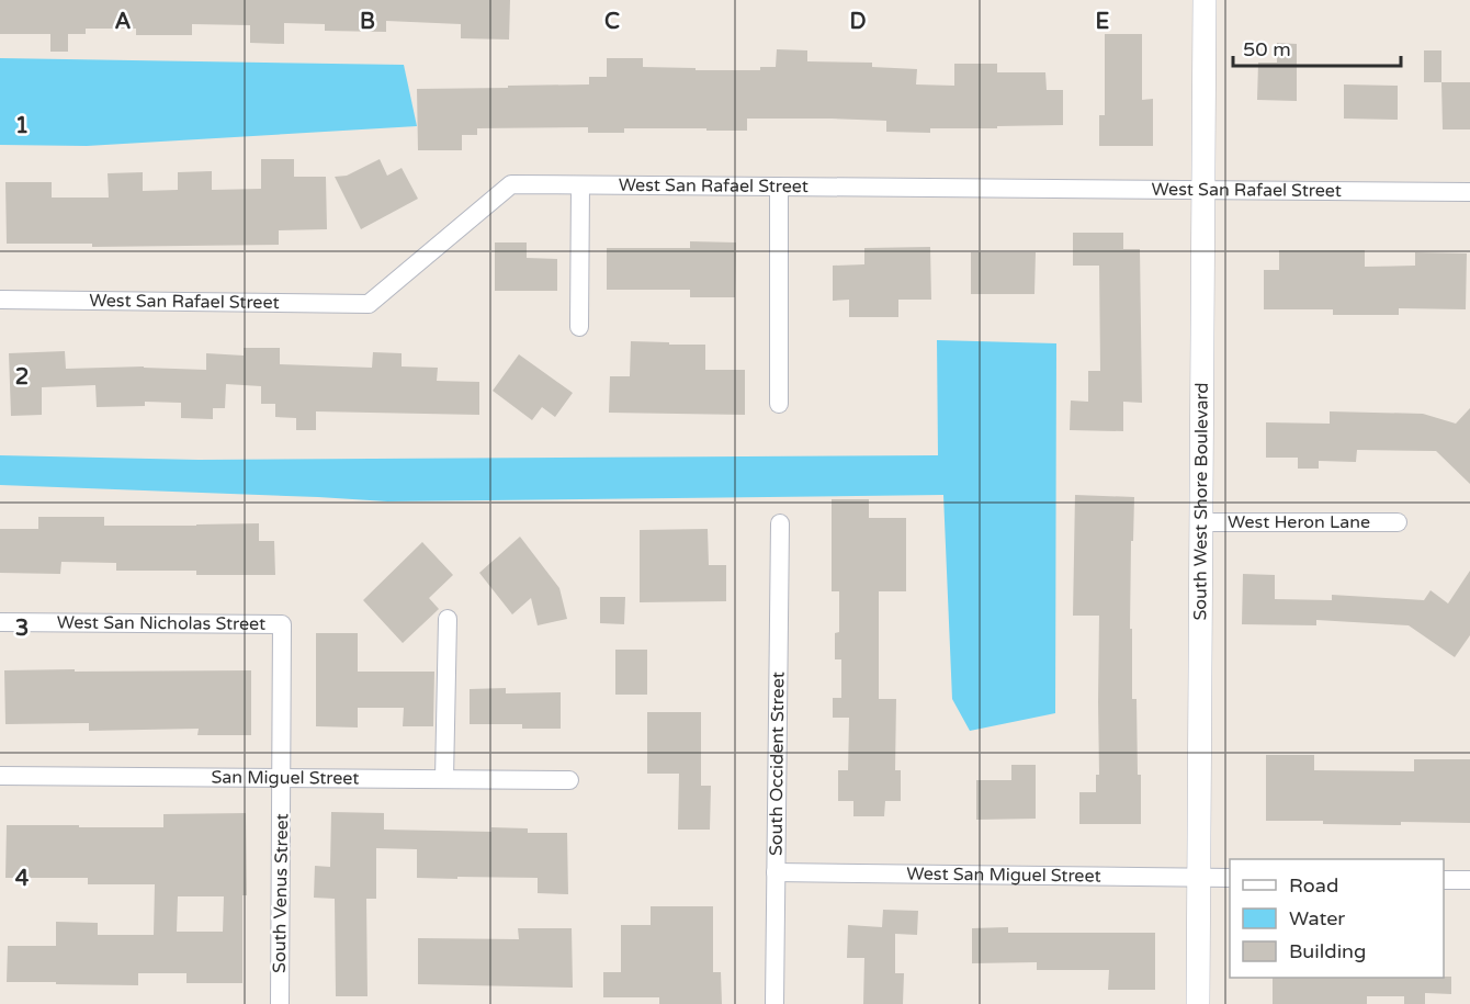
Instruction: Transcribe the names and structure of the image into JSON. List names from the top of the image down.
{
  "streets": {
    "street": [
      "West San Rafael Street",
      "South West Shore Boulevard",
      "West Heron Lane",
      "West San Nicholas Street",
      "South Occident Street",
      "San Miguel Street",
      "West San Miguel Street",
      "South Venus Street"
    ]
  },
  "crossings": [
    ["West San Rafael Street", "South West Shore Boulevard"],
    ["South West Shore Boulevard", "West Heron Lane"],
    ["South West Shore Boulevard", "West San Miguel Street"],
    ["West San Nicholas Street", "South Venus Street"],
    ["South Occident Street", "West San Miguel Street"],
    ["San Miguel Street", "South Venus Street"]
  ],
  "legend": ["Road", "Water", "Building"],
  "scale_bar": "50 m",
  "grid": {
    "columns": [
      "A",
      "B",
      "C",
      "D",
      "E"
    ],
    "rows": [
      "1",
      "2",
      "3",
      "4"
    ]
  }
}
